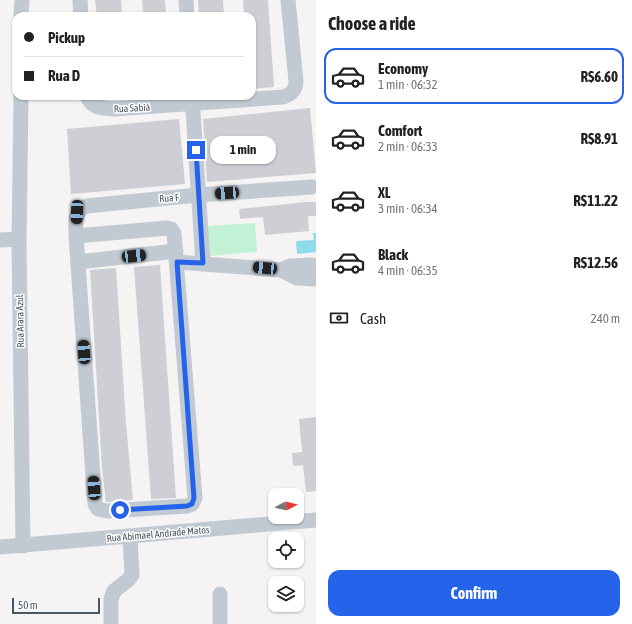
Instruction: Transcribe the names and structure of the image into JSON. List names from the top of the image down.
{
  "streets": {
    "street": [
      "Rua Sabiá",
      "Rua F",
      "Rua Arara Azul",
      "Rua Abimael Andrade Matos"
    ]
  },
  "crossings": [
    ["Rua Arara Azul", "Rua Abimael Andrade Matos"]
  ],
  "scale_bar": "50 m",
  "north": "right",
  "page": {
    "heading": "Choose a ride",
    "banner": ["Pickup", "Rua D"],
    "list": [
      {
        "name": "Economy",
        "note": "1 min · 06:32",
        "value": "R$6.60"
      },
      {
        "name": "Comfort",
        "note": "2 min · 06:33",
        "value": "R$8.91"
      },
      {
        "name": "XL",
        "note": "3 min · 06:34",
        "value": "R$11.22"
      },
      {
        "name": "Black",
        "note": "4 min · 06:35",
        "value": "R$12.56"
      }
    ],
    "bubble": "1 min",
    "pay": ["Cash", "240 m"],
    "buttons": "Confirm",
    "scale": "50 m"
  }
}
